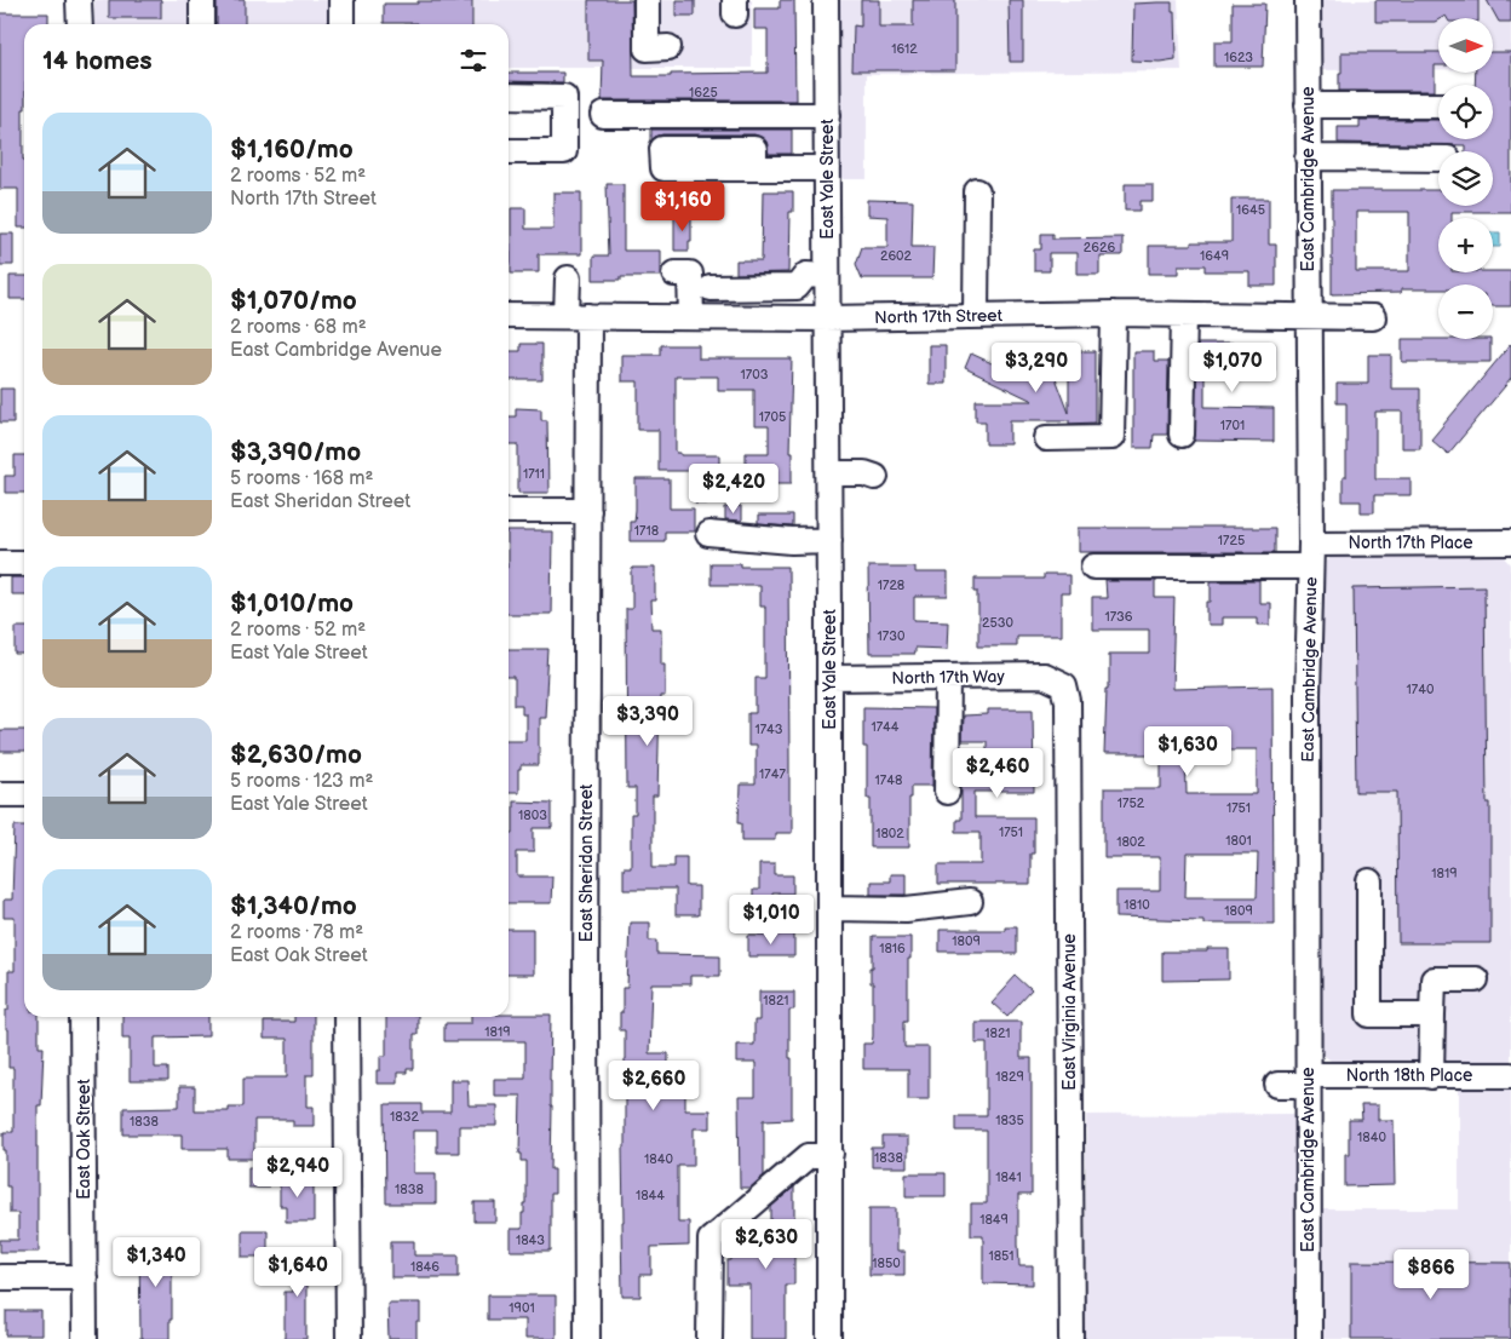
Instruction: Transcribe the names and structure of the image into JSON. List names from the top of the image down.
{
  "streets": {
    "street": [
      "East Yale Street",
      "East Cambridge Avenue",
      "North 17th Street",
      "North 17th Place",
      "North 17th Way",
      "East Sheridan Street",
      "East Virginia Avenue",
      "North 18th Place",
      "East Oak Street"
    ]
  },
  "crossings": [
    ["East Yale Street", "North 17th Street"],
    ["East Yale Street", "North 17th Way"],
    ["East Cambridge Avenue", "North 17th Street"],
    ["East Cambridge Avenue", "North 17th Place"],
    ["East Cambridge Avenue", "North 18th Place"],
    ["North 17th Street", "East Sheridan Street"],
    ["North 17th Way", "East Virginia Avenue"]
  ],
  "house_numbers": [
    "1612",
    "1623",
    "1625",
    "1645",
    "2626",
    "2602",
    "1649",
    "1703",
    "1705",
    "1701",
    "1711",
    "1718",
    "1725",
    "1728",
    "1736",
    "2530",
    "1730",
    "1740",
    "1744",
    "1743",
    "1747",
    "1748",
    "1752",
    "1751",
    "1803",
    "1751",
    "1802",
    "1801",
    "1802",
    "1819",
    "1810",
    "1809",
    "1809",
    "1816",
    "1821",
    "1819",
    "1821",
    "1829",
    "1832",
    "1835",
    "1838",
    "1840",
    "1838",
    "1840",
    "1841",
    "1838",
    "1844",
    "1849",
    "1843",
    "1851",
    "1850",
    "1846",
    "1901"
  ],
  "north": "right",
  "page": {
    "map_buttons": ["+", "−"],
    "heading": "14 homes",
    "list": [
      {
        "name": "$1,160/mo",
        "note": "2 rooms · 52 m² · North 17th Street"
      },
      {
        "name": "$1,070/mo",
        "note": "2 rooms · 68 m² · East Cambridge Avenue"
      },
      {
        "name": "$3,390/mo",
        "note": "5 rooms · 168 m² · East Sheridan Street"
      },
      {
        "name": "$1,010/mo",
        "note": "2 rooms · 52 m² · East Yale Street"
      },
      {
        "name": "$2,630/mo",
        "note": "5 rooms · 123 m² · East Yale Street"
      },
      {
        "name": "$1,340/mo",
        "note": "2 rooms · 78 m² · East Oak Street"
      }
    ],
    "price": [
      "$1,160",
      "$3,290",
      "$1,070",
      "$2,420",
      "$3,390",
      "$1,630",
      "$2,460",
      "$1,010",
      "$2,660",
      "$2,940",
      "$2,630",
      "$1,340",
      "$1,640",
      "$866"
    ]
  }
}
